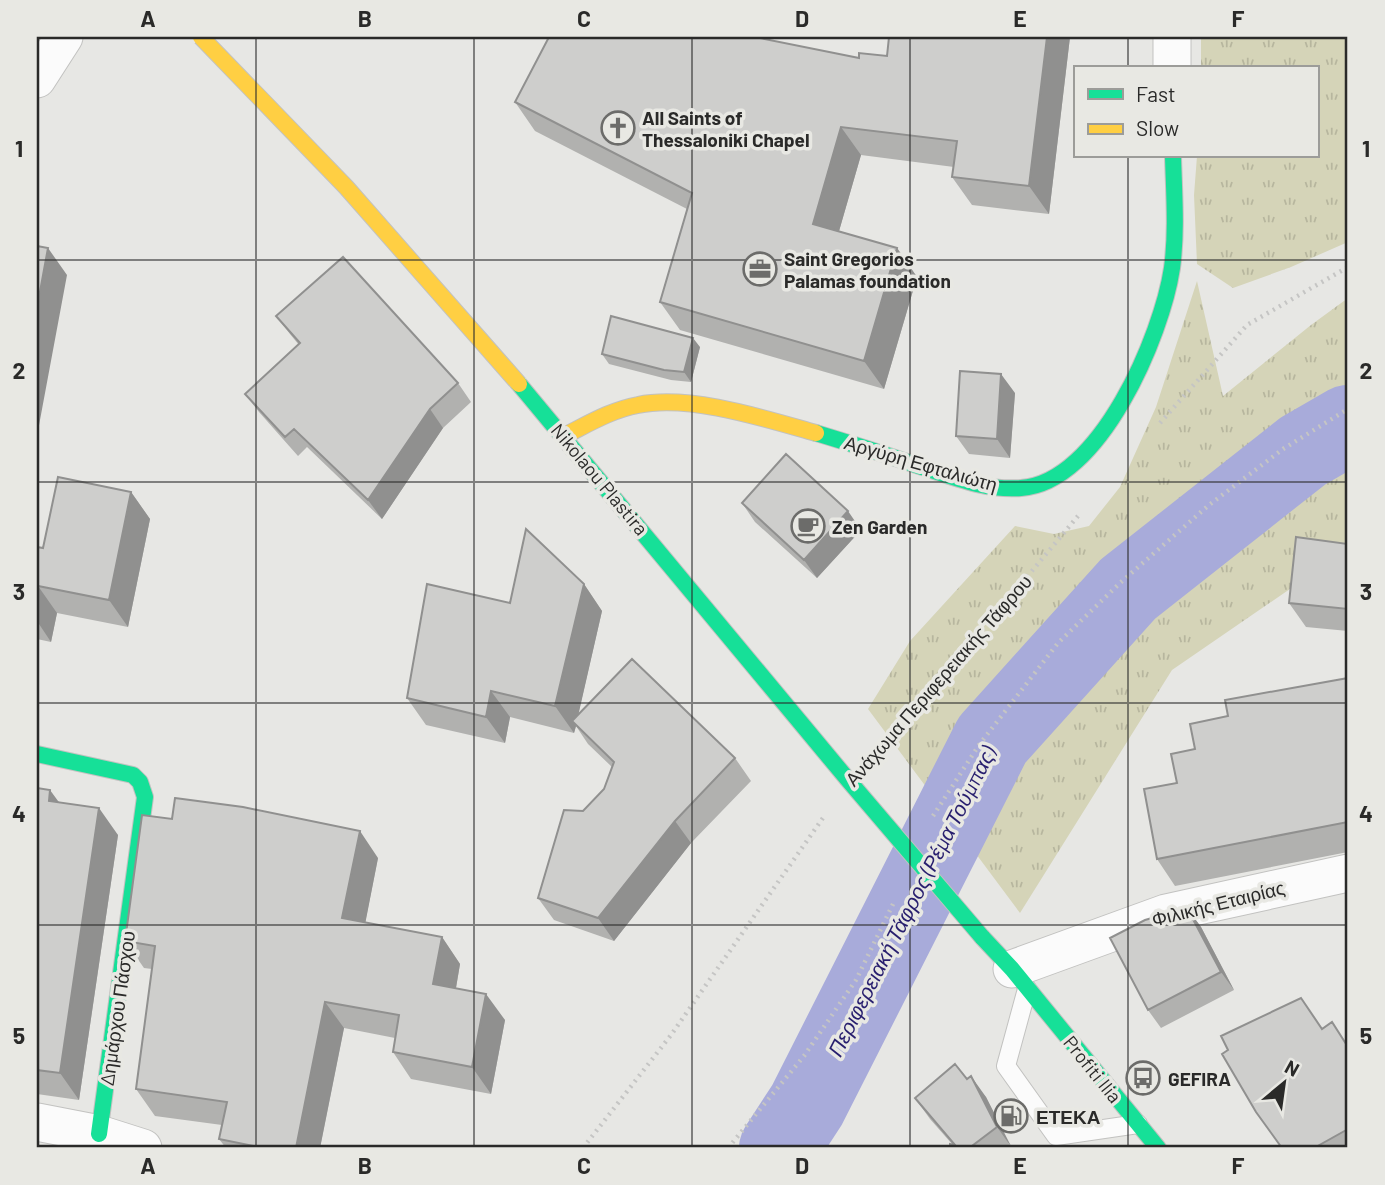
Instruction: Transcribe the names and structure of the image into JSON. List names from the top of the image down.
{
  "streets": {
    "main road": [
      "Αργύρη Εφταλιώτη",
      "Nikolaou Plastira",
      "Δημάρχου Πάσχου",
      "Profiti Ilia"
    ],
    "street": ["Φιλικής Εταιρίας"],
    "path": ["Ανάχωμα Περιφερειακής Τάφρου"]
  },
  "crossings": [
    ["Αργύρη Εφταλιώτη", "Nikolaou Plastira"],
    ["Nikolaou Plastira", "Ανάχωμα Περιφερειακής Τάφρου"],
    ["Nikolaou Plastira", "Profiti Ilia"],
    ["Φιλικής Εταιρίας", "Profiti Ilia"]
  ],
  "water": ["Περιφερειακή Τάφρος (Ρέμα Τούμπας)"],
  "places": {
    "church": ["All Saints of Thessaloniki Chapel"],
    "office": ["Saint Gregorios Palamas foundation"],
    "cafe": ["Zen Garden"],
    "bus stop": ["GEFIRA"],
    "fuel station": ["ΕΤΕΚΑ"]
  },
  "legend": ["Fast", "Slow"],
  "north": "top right",
  "grid": {
    "columns": [
      "A",
      "B",
      "C",
      "D",
      "E",
      "F"
    ],
    "rows": [
      "1",
      "2",
      "3",
      "4",
      "5"
    ]
  }
}
